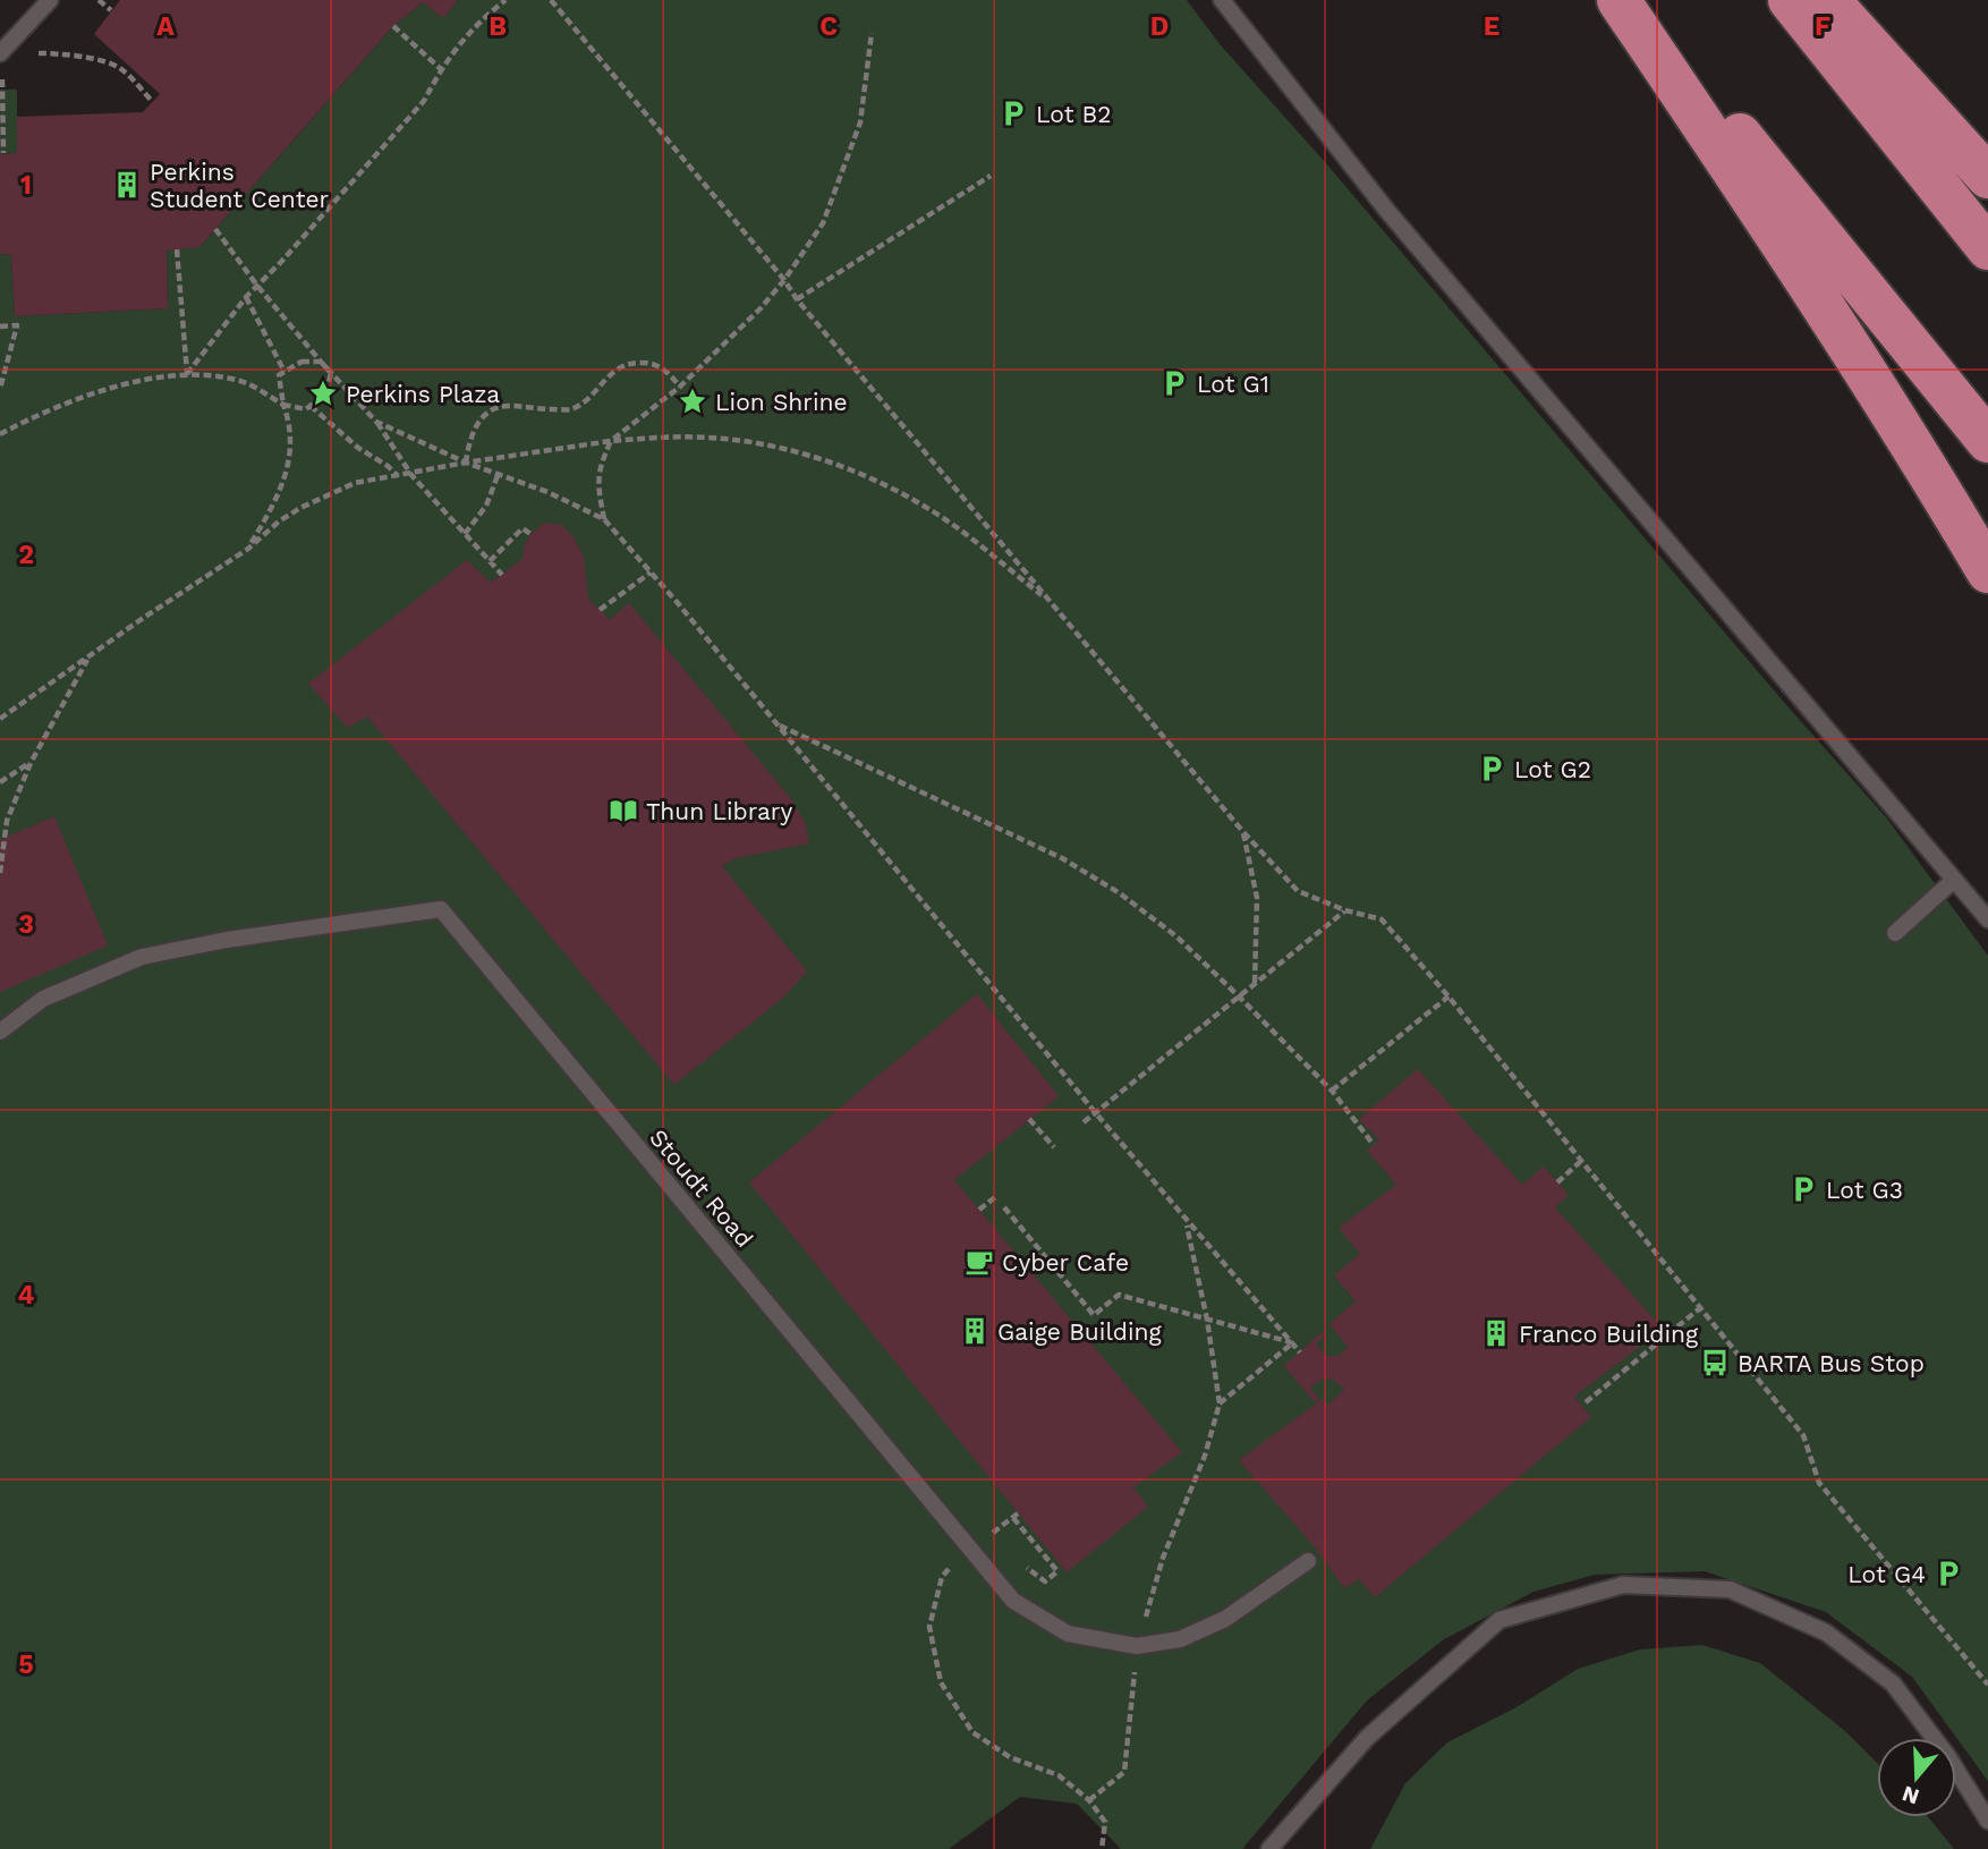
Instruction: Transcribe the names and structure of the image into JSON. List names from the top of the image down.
{
  "streets": {
    "lane": ["Stoudt Road"]
  },
  "places": {
    "parking": [
      "Lot B2",
      "Lot G1",
      "Lot G2",
      "Lot G3",
      "Lot G4"
    ],
    "building": ["Perkins Student Center", "Gaige Building", "Franco Building"],
    "place": ["Perkins Plaza", "Lion Shrine"],
    "library": ["Thun Library"],
    "cafe": ["Cyber Cafe"],
    "bus stop": ["BARTA Bus Stop"]
  },
  "north": "bottom",
  "grid": {
    "columns": [
      "A",
      "B",
      "C",
      "D",
      "E",
      "F"
    ],
    "rows": [
      "1",
      "2",
      "3",
      "4",
      "5"
    ]
  }
}
